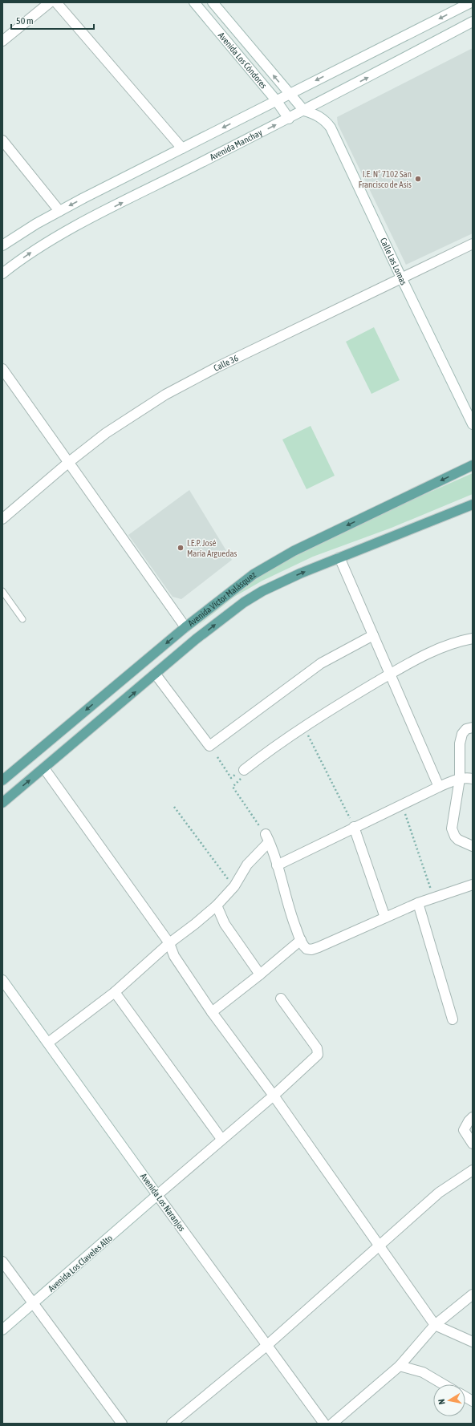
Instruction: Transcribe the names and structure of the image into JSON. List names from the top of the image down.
{
  "streets": {
    "main road": ["Avenida Victor Malásquez"],
    "street": [
      "Avenida Los Cóndores",
      "Avenida Manchay",
      "Calle Las Lomas",
      "Calle 36",
      "Avenida Los Naranjos",
      "Avenida Los Claveles Alto"
    ]
  },
  "crossings": [
    ["Avenida Los Cóndores", "Avenida Manchay"],
    ["Avenida Los Cóndores", "Calle Las Lomas"],
    ["Avenida Manchay", "Calle Las Lomas"],
    ["Calle Las Lomas", "Calle 36"],
    ["Avenida Los Naranjos", "Avenida Los Claveles Alto"]
  ],
  "places": ["I.E. N° 7102 San Francisco de Asis", "I.E.P. José María Arguedas"],
  "scale_bar": "50 m",
  "north": "left"
}
